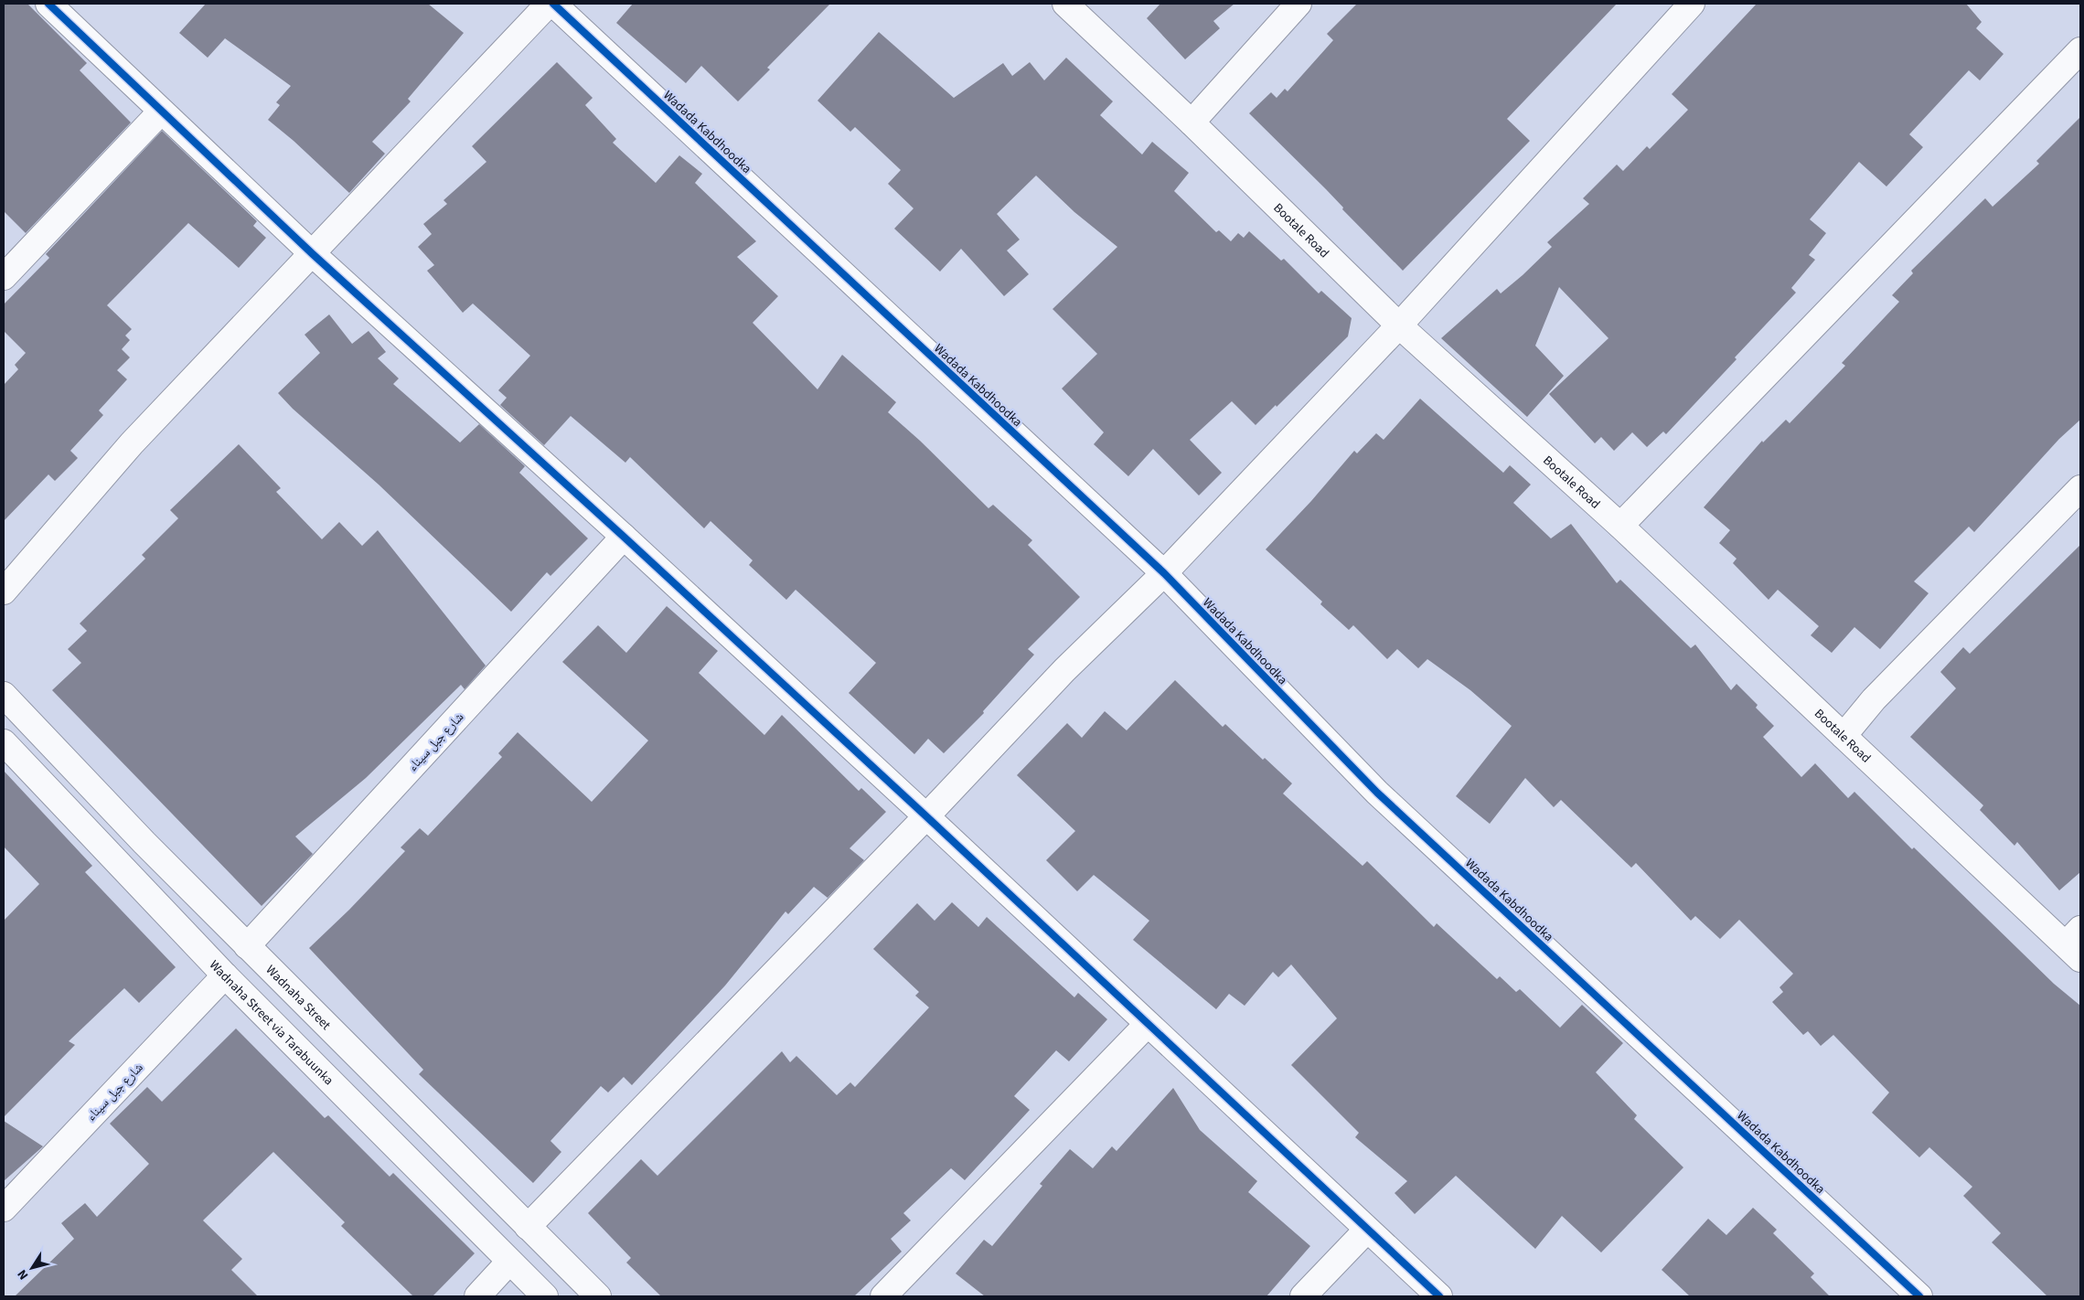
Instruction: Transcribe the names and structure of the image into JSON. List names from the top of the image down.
{
  "streets": {
    "street": [
      "Wadada Kabdhoodka",
      "Bootale Road",
      "شارع جبل سيناء",
      "Wadnaha Street",
      "Wadnaha Street via Tarabuunka"
    ]
  },
  "crossings": [
    ["شارع جبل سيناء", "Wadnaha Street"],
    ["شارع جبل سيناء", "Wadnaha Street via Tarabuunka"]
  ],
  "north": "bottom left"
}
